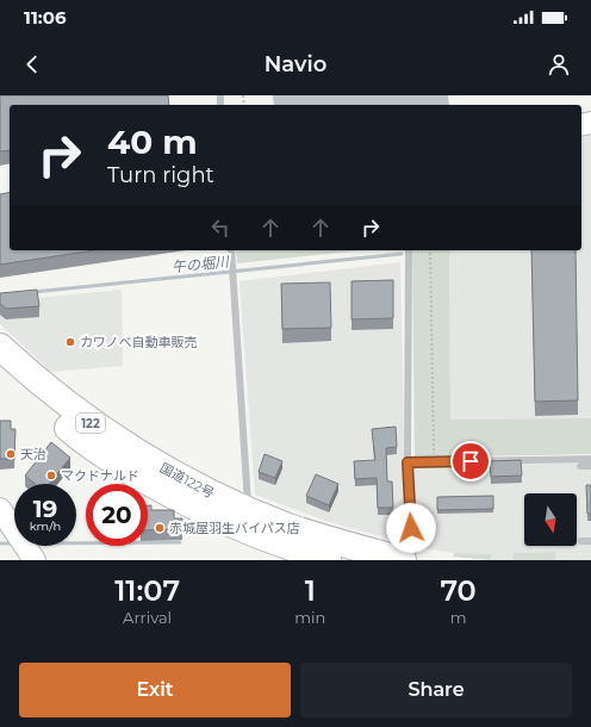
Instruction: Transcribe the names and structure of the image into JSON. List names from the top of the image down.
{
  "streets": {
    "highway": ["122", "国道122号"]
  },
  "water": ["午の堀川"],
  "places": [
    "カワノベ自動車販売",
    "天治",
    "マクドナルド",
    "赤城屋羽生バイパス店"
  ],
  "north": "bottom",
  "page": {
    "status": "11:06",
    "header": "Navio",
    "turn": ["40 m", "Turn right"],
    "speed": "19 km/h",
    "limit": "20",
    "eta": [
      "11:07",
      "Arrival",
      "1",
      "min",
      "70",
      "m"
    ],
    "buttons": ["Exit", "Share"]
  }
}
